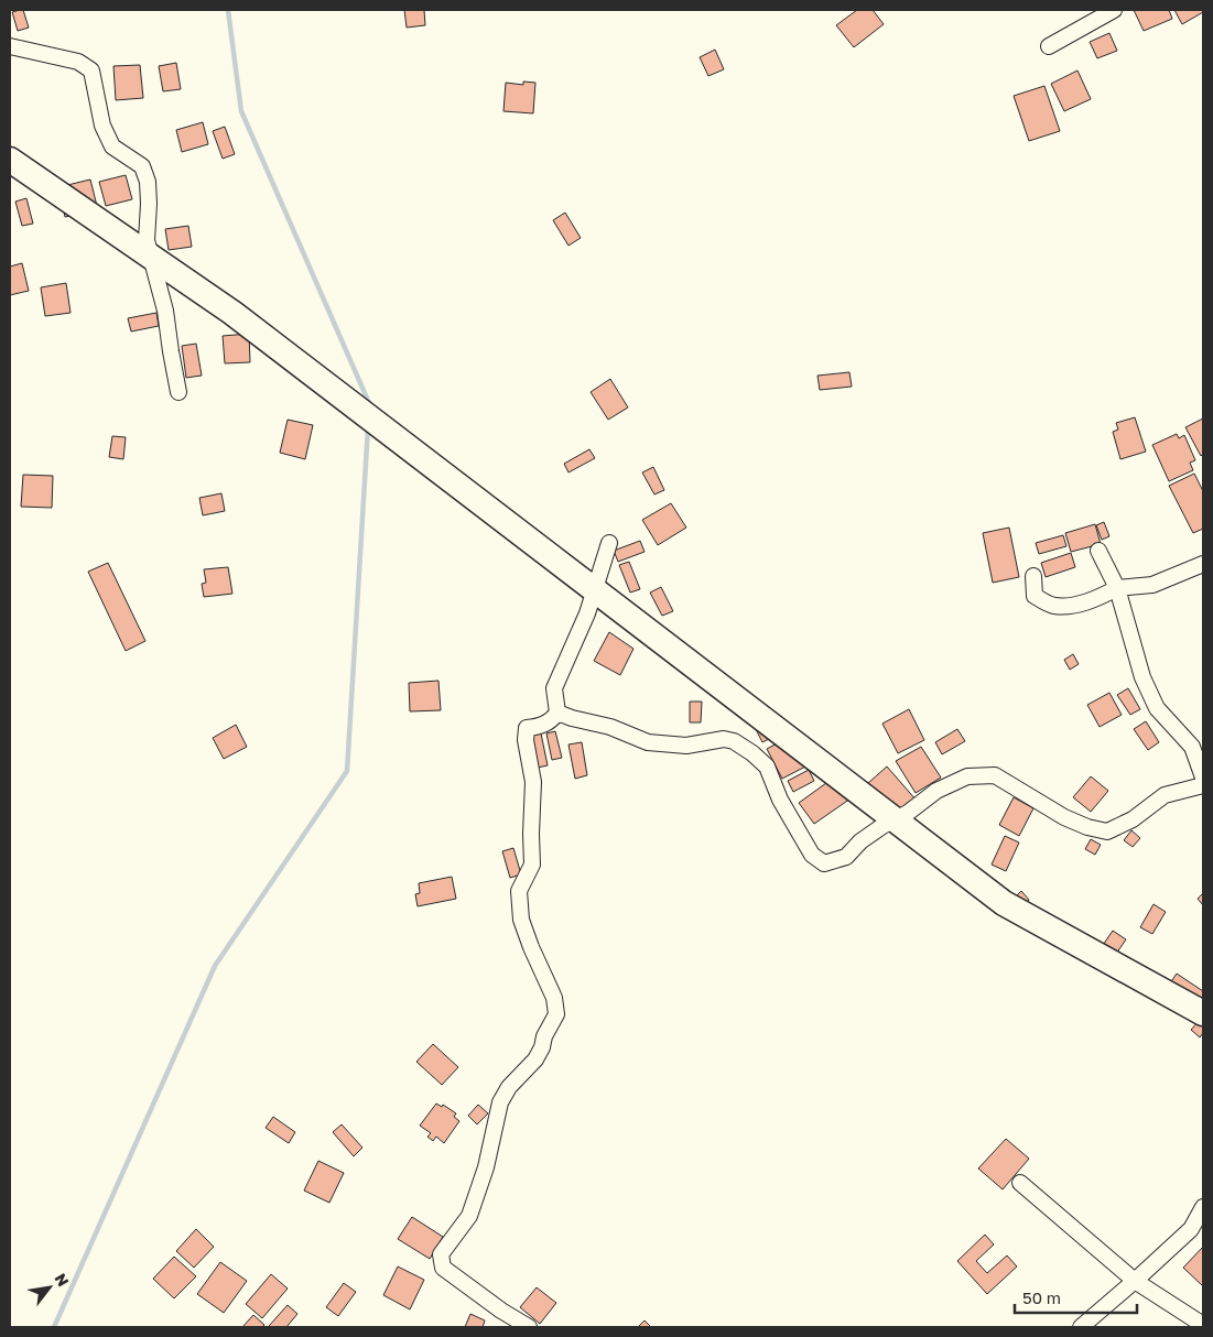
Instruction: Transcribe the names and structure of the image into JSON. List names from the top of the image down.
{
  "scale_bar": "50 m",
  "north": "top right"
}
